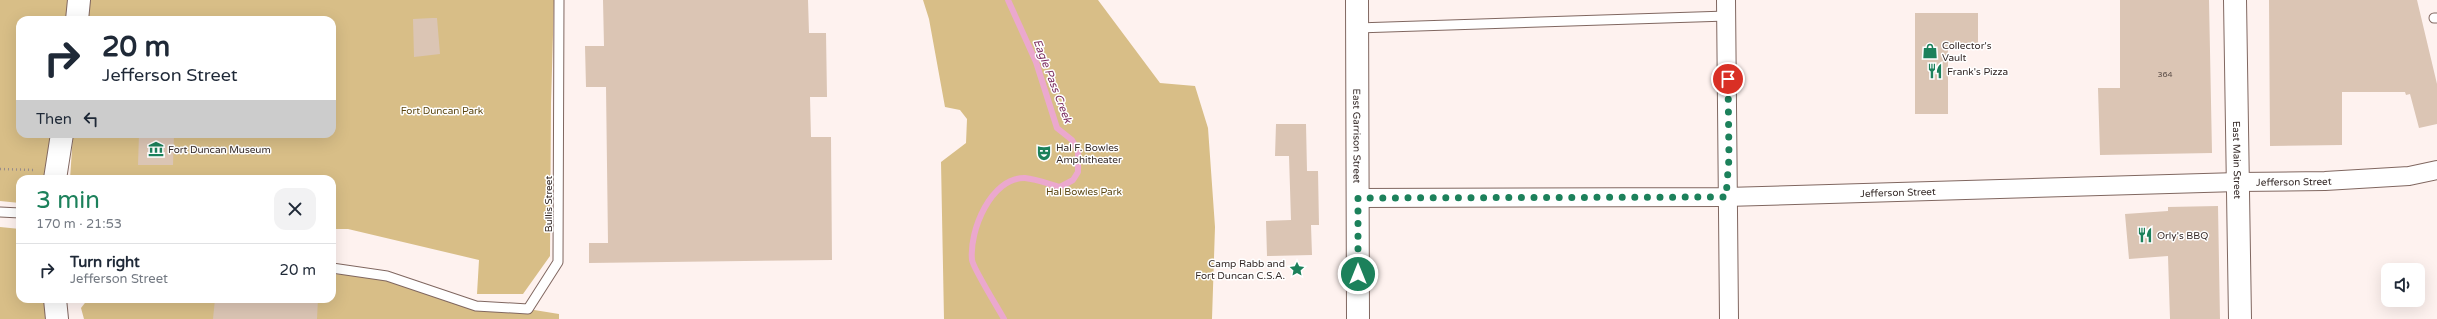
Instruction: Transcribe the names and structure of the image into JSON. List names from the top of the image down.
{
  "streets": {
    "main road": ["East Garrison Street", "East Main Street"],
    "street": ["Jefferson Street"],
    "lane": ["Bullis Street"]
  },
  "crossings": [
    ["East Garrison Street", "Jefferson Street"],
    ["East Main Street", "Jefferson Street"]
  ],
  "water": ["Eagle Pass Creek"],
  "parks": ["Fort Duncan Park", "Hal Bowles Park"],
  "places": {
    "shop": ["Collector's Vault"],
    "restaurant": ["Frank's Pizza", "Orly's BBQ"],
    "museum": ["Fort Duncan Museum"],
    "theatre": ["Hal F. Bowles Amphitheater"],
    "place": ["Camp Rabb and Fort Duncan C.S.A."]
  },
  "house_numbers": ["364"],
  "page": {
    "turn": ["20 m", "Jefferson Street"],
    "then": "Then",
    "heading": ["3 min", "170 m · 21:53"],
    "list": [
      {
        "name": "Turn right",
        "note": "Jefferson Street",
        "value": "20 m"
      }
    ]
  }
}
